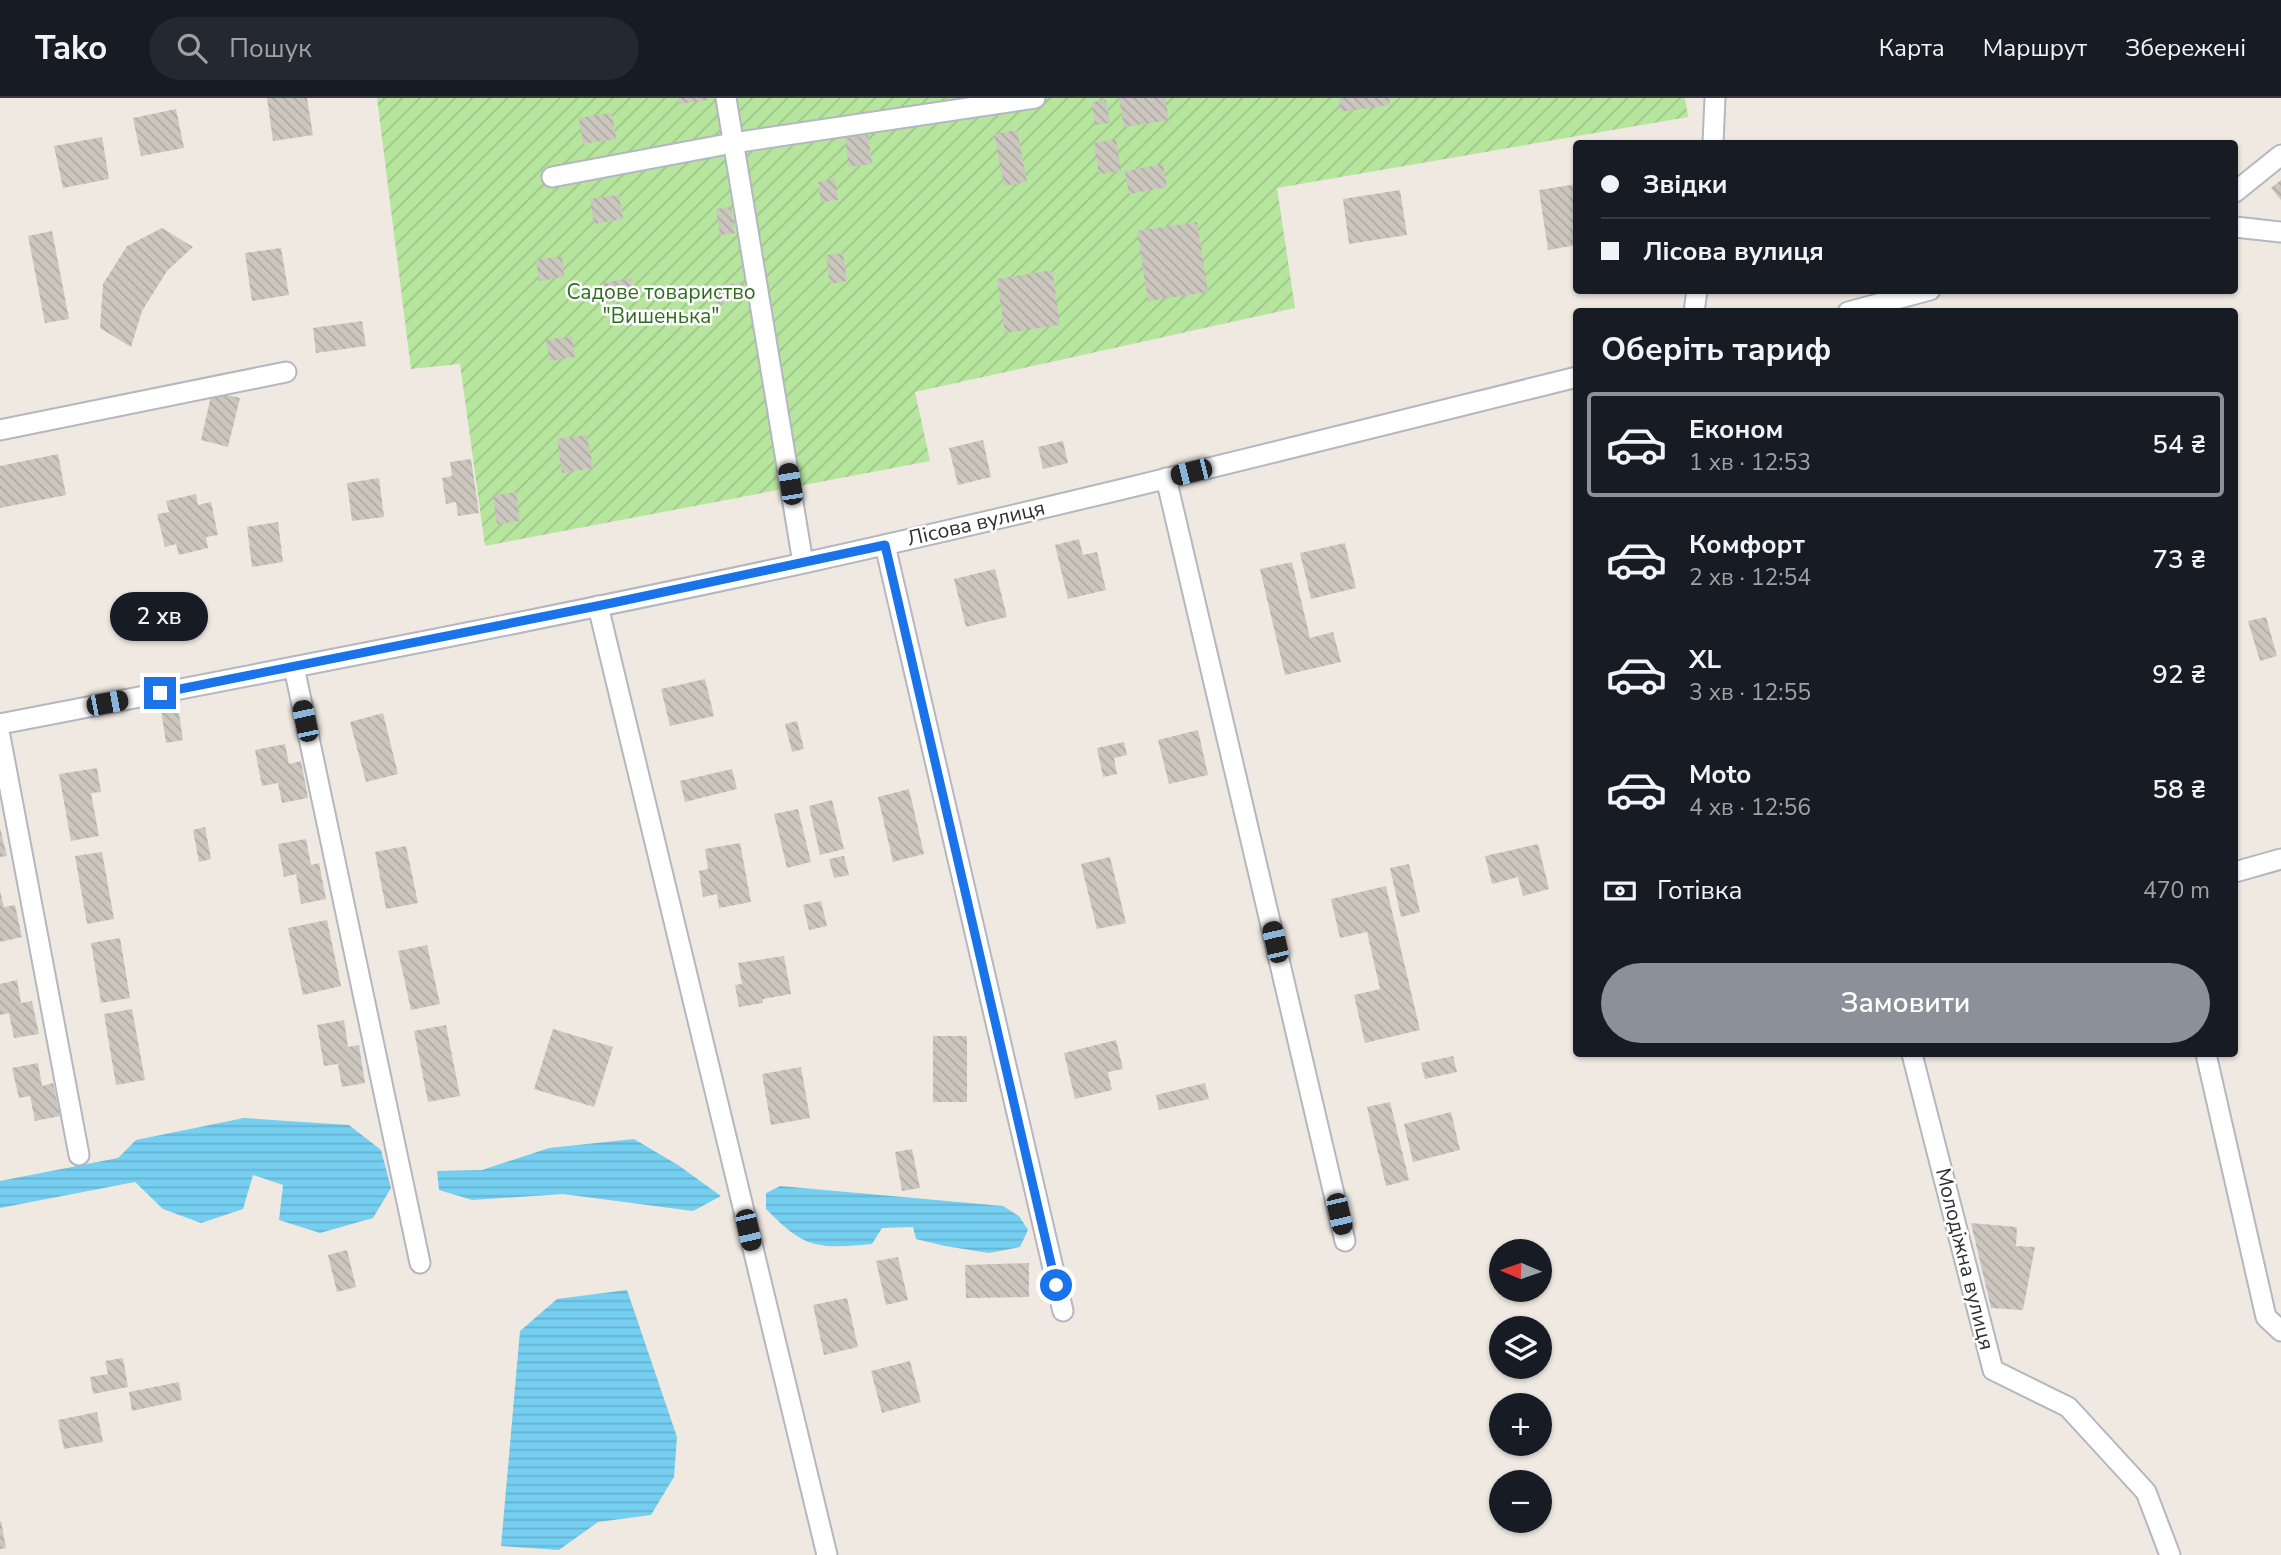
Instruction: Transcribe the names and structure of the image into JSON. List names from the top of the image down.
{
  "streets": {
    "street": ["Лісова вулиця", "Молодіжна вулиця"]
  },
  "parks": ["Садове товариство \"Вишенька\""],
  "north": "left",
  "page": {
    "header": "Tako",
    "search": "Пошук",
    "nav": ["Карта", "Маршрут", "Збережені"],
    "banner": ["Звідки", "Лісова вулиця"],
    "heading": "Оберіть тариф",
    "list": [
      {
        "name": "Економ",
        "note": "1 хв · 12:53",
        "value": "54 ₴"
      },
      {
        "name": "Комфорт",
        "note": "2 хв · 12:54",
        "value": "73 ₴"
      },
      {
        "name": "XL",
        "note": "3 хв · 12:55",
        "value": "92 ₴"
      },
      {
        "name": "Moto",
        "note": "4 хв · 12:56",
        "value": "58 ₴"
      }
    ],
    "bubble": "2 хв",
    "pay": ["Готівка", "470 m"],
    "buttons": "Замовити",
    "map_buttons": ["+", "−"]
  }
}
